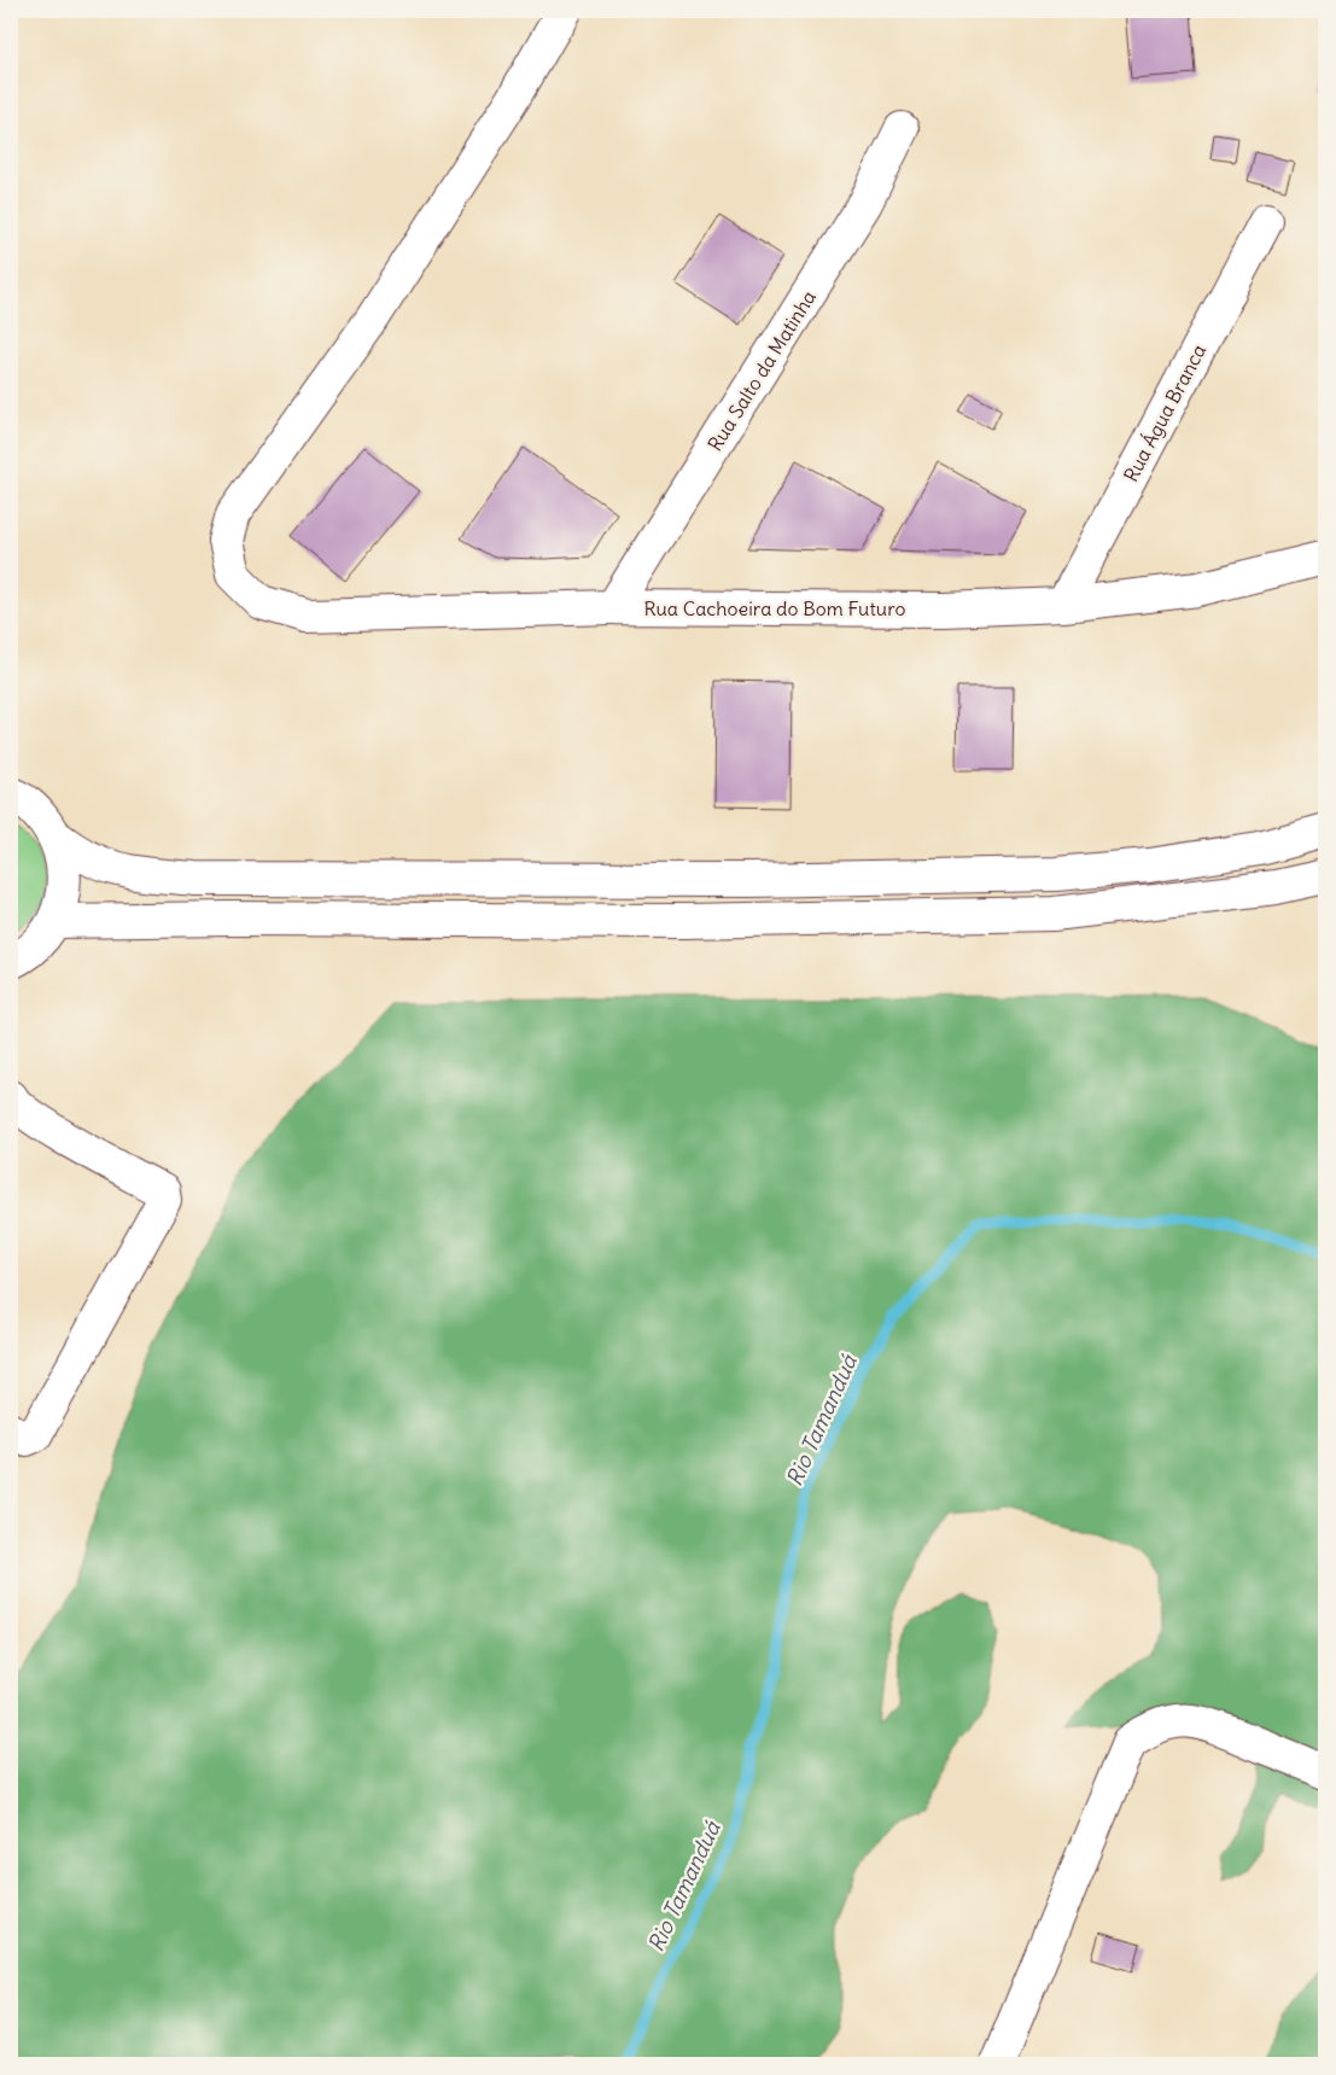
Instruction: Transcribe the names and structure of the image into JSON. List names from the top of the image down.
{
  "streets": {
    "street": ["Rua Salto da Matinha", "Rua Água Branca", "Rua Cachoeira do Bom Futuro"]
  },
  "crossings": [
    ["Rua Salto da Matinha", "Rua Cachoeira do Bom Futuro"],
    ["Rua Água Branca", "Rua Cachoeira do Bom Futuro"]
  ],
  "water": ["Rio Tamanduá"]
}
